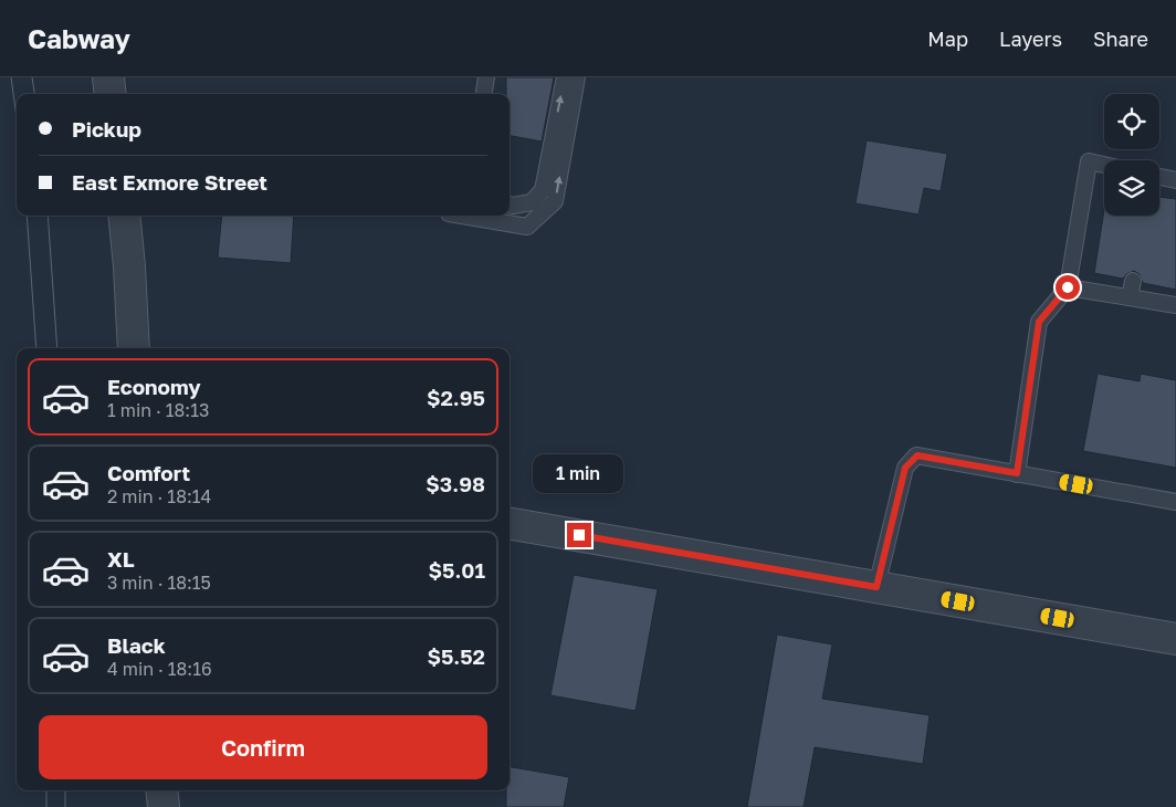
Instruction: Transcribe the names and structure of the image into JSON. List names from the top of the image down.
{
  "page": {
    "header": "Cabway",
    "nav": ["Map", "Layers", "Share"],
    "banner": ["Pickup", "East Exmore Street"],
    "list": [
      {
        "name": "Economy",
        "note": "1 min · 18:13",
        "value": "$2.95"
      },
      {
        "name": "Comfort",
        "note": "2 min · 18:14",
        "value": "$3.98"
      },
      {
        "name": "XL",
        "note": "3 min · 18:15",
        "value": "$5.01"
      },
      {
        "name": "Black",
        "note": "4 min · 18:16",
        "value": "$5.52"
      }
    ],
    "bubble": "1 min",
    "buttons": "Confirm"
  }
}
